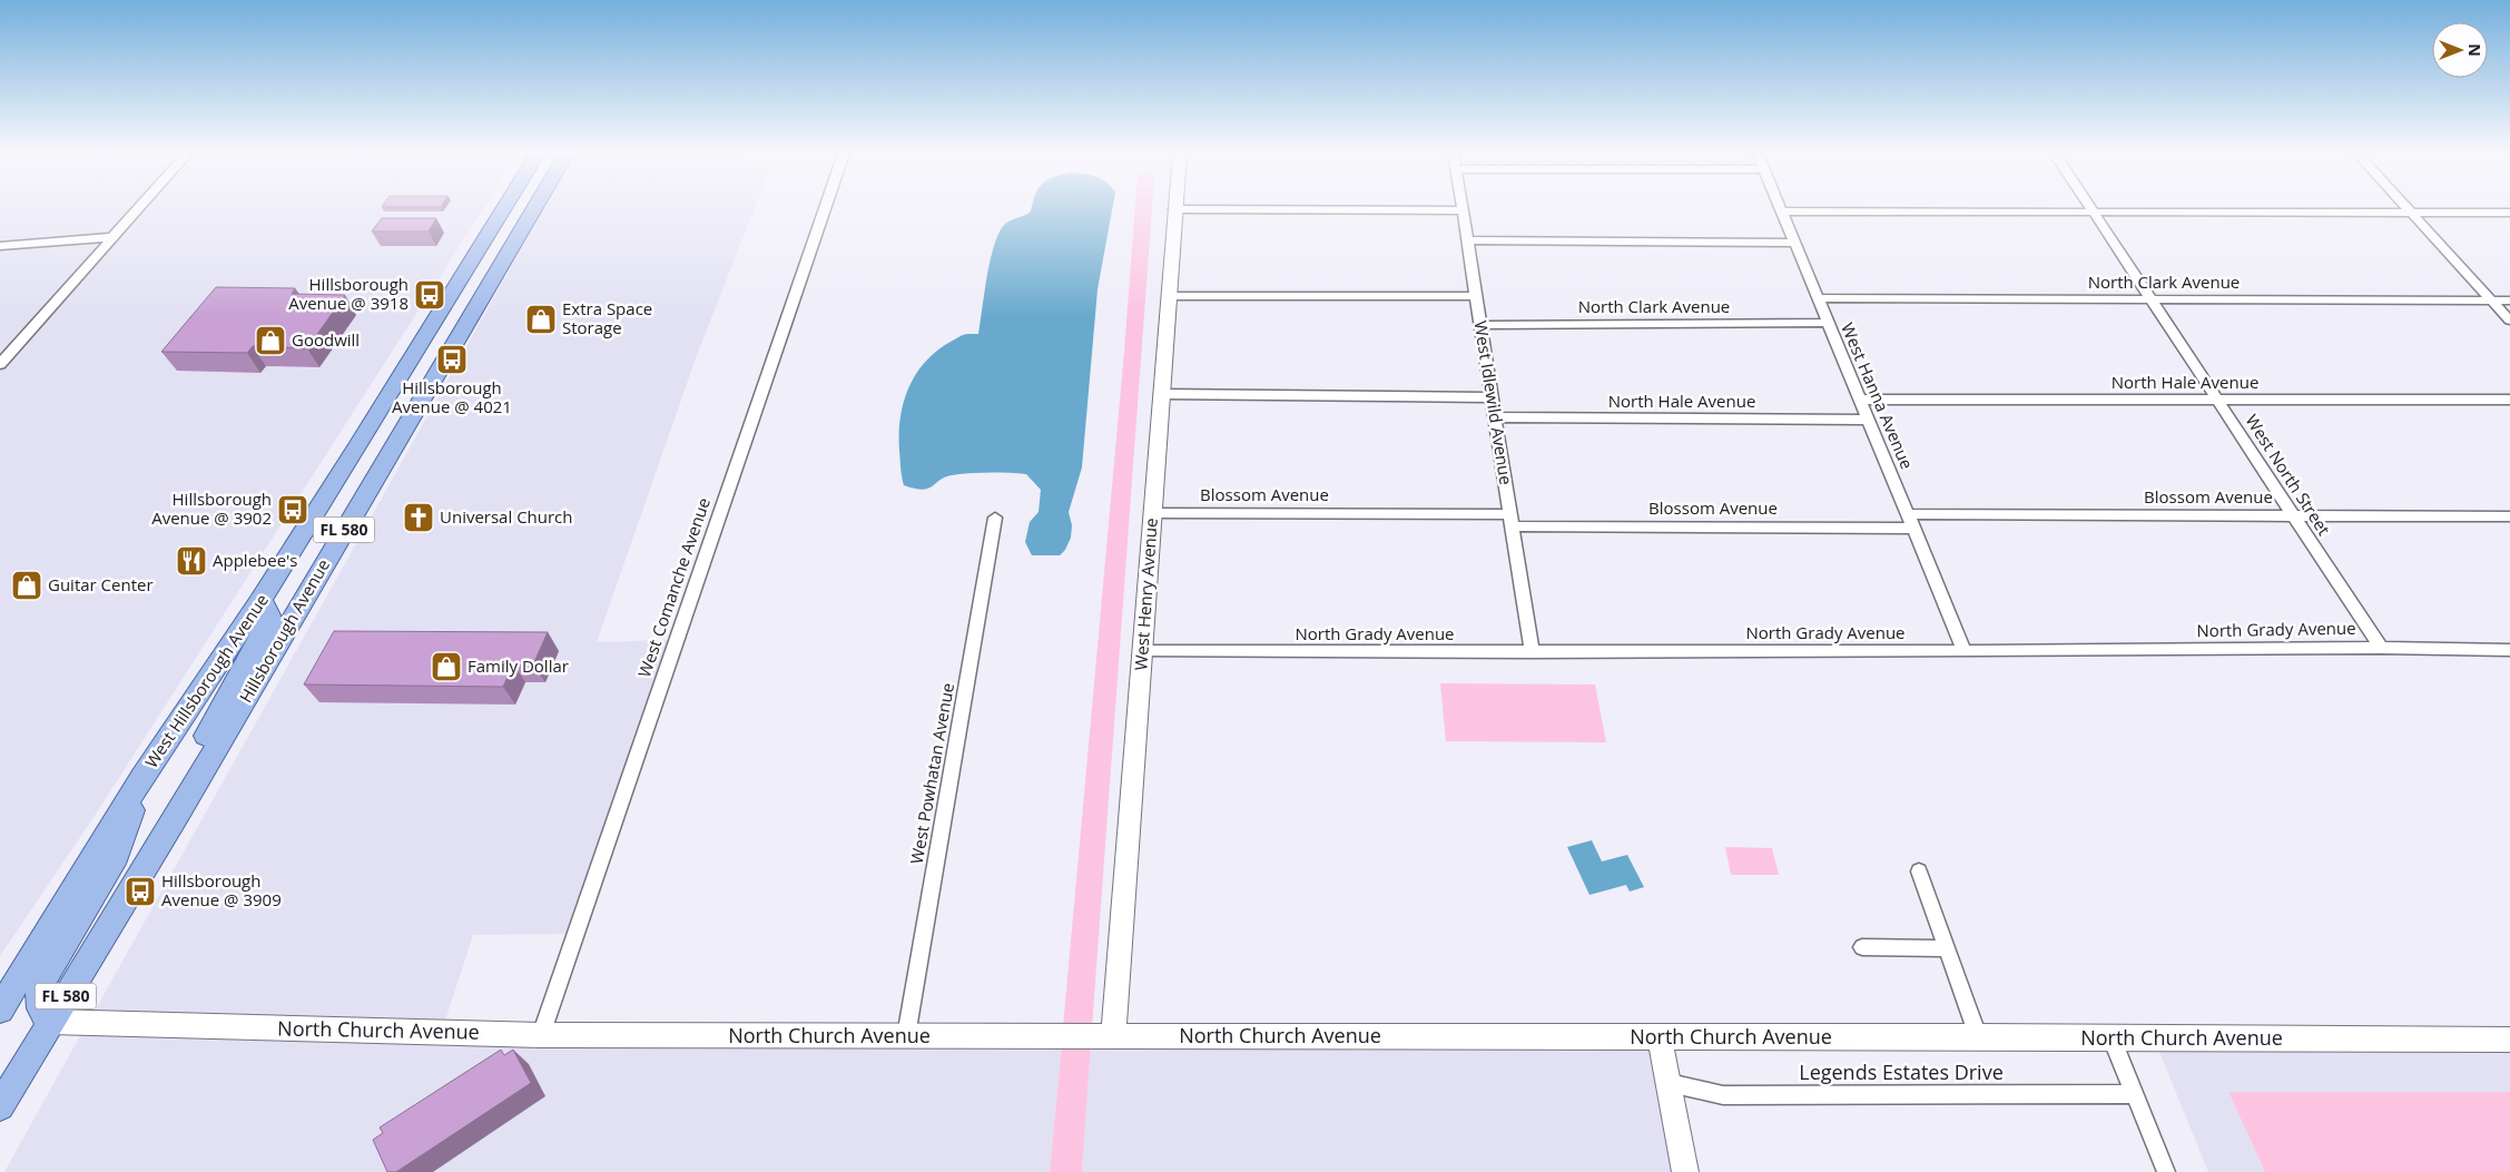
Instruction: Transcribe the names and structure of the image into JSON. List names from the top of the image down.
{
  "streets": {
    "main road": ["FL 580", "Hillsborough Avenue", "West Hillsborough Avenue"],
    "street": [
      "North Clark Avenue",
      "North Hale Avenue",
      "West Hanna Avenue",
      "West Idlewild Avenue",
      "West North Street",
      "Blossom Avenue",
      "West Comanche Avenue",
      "West Henry Avenue",
      "North Grady Avenue",
      "West Powhatan Avenue",
      "North Church Avenue",
      "Legends Estates Drive"
    ]
  },
  "crossings": [
    ["North Clark Avenue", "West Hanna Avenue"],
    ["North Clark Avenue", "West Idlewild Avenue"],
    ["North Clark Avenue", "West North Street"],
    ["North Hale Avenue", "West Hanna Avenue"],
    ["North Hale Avenue", "West Idlewild Avenue"],
    ["North Hale Avenue", "West North Street"],
    ["West Hanna Avenue", "Blossom Avenue"],
    ["West Hanna Avenue", "North Grady Avenue"],
    ["West Idlewild Avenue", "Blossom Avenue"],
    ["West Idlewild Avenue", "North Grady Avenue"],
    ["West North Street", "Blossom Avenue"],
    ["West North Street", "North Grady Avenue"],
    ["Blossom Avenue", "West Henry Avenue"],
    ["West Comanche Avenue", "North Church Avenue"],
    ["West Henry Avenue", "North Grady Avenue"],
    ["West Henry Avenue", "North Church Avenue"],
    ["Hillsborough Avenue", "North Church Avenue"],
    ["West Powhatan Avenue", "North Church Avenue"]
  ],
  "places": {
    "bus stop": [
      "Hillsborough Avenue @ 3918",
      "Hillsborough Avenue @ 4021",
      "Hillsborough Avenue @ 3902",
      "Hillsborough Avenue @ 3909"
    ],
    "shop": [
      "Extra Space Storage",
      "Goodwill",
      "Guitar Center",
      "Family Dollar"
    ],
    "church": ["Universal Church"],
    "restaurant": ["Applebee's"]
  },
  "north": "right"
}
